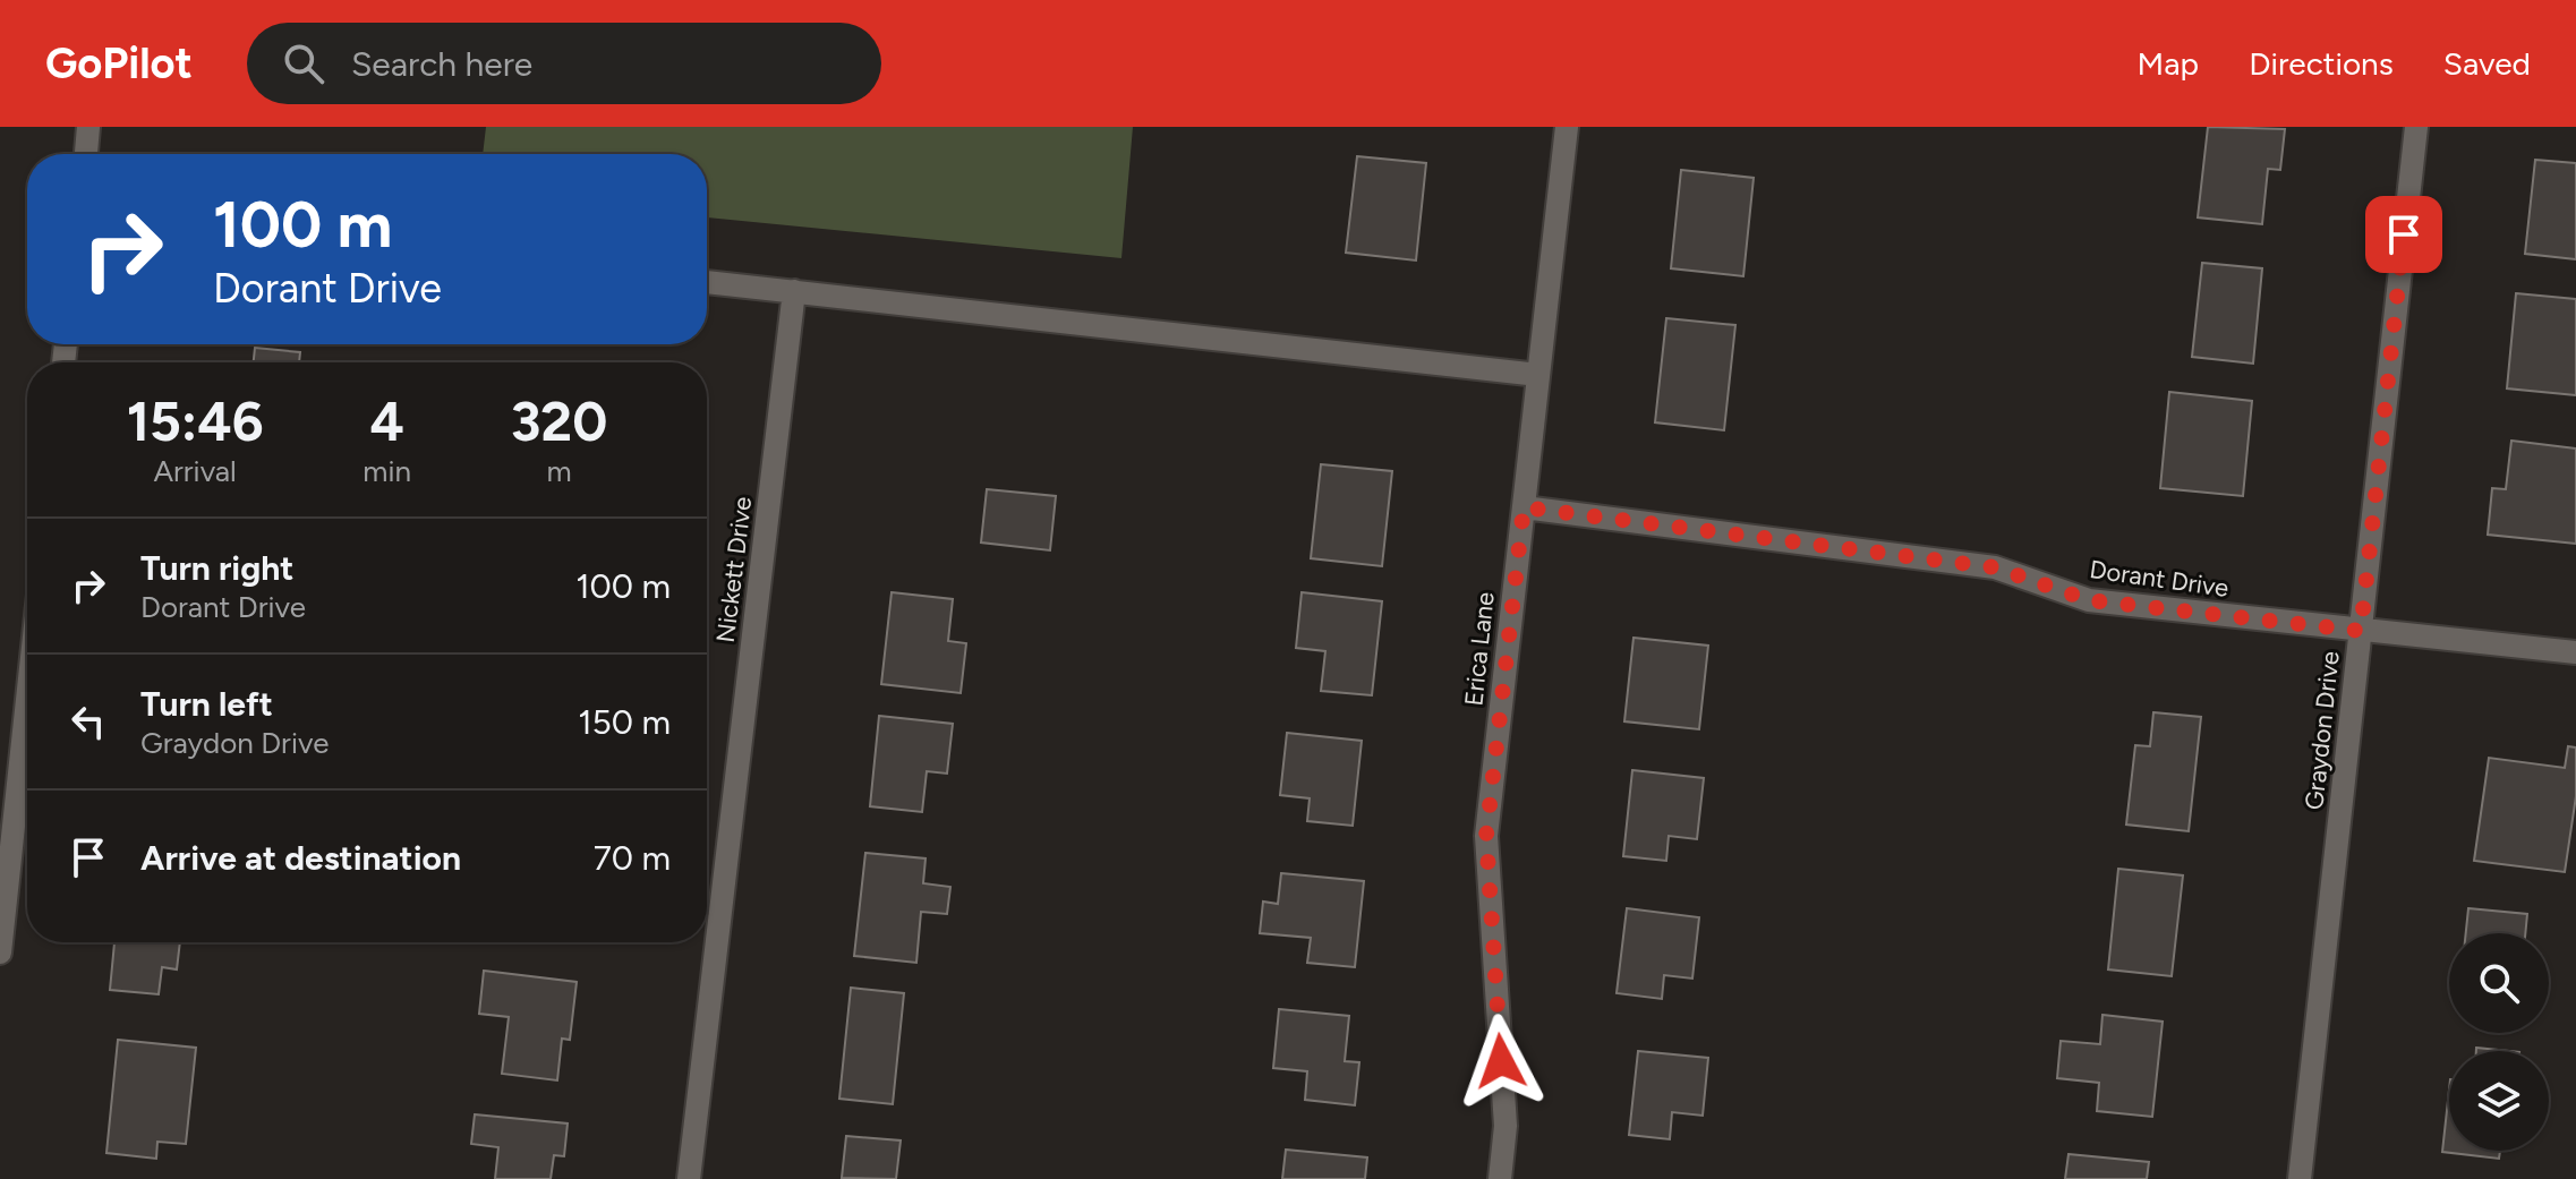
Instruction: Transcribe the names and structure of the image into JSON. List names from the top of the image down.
{
  "streets": {
    "street": [
      "Nickett Drive",
      "Dorant Drive",
      "Erica Lane",
      "Graydon Drive"
    ]
  },
  "crossings": [
    ["Dorant Drive", "Erica Lane"],
    ["Dorant Drive", "Graydon Drive"]
  ],
  "page": {
    "header": "GoPilot",
    "search": "Search here",
    "nav": ["Map", "Directions", "Saved"],
    "turn": ["100 m", "Dorant Drive"],
    "eta": [
      "15:46",
      "Arrival",
      "4",
      "min",
      "320",
      "m"
    ],
    "list": [
      {
        "name": "Turn right",
        "note": "Dorant Drive",
        "value": "100 m"
      },
      {
        "name": "Turn left",
        "note": "Graydon Drive",
        "value": "150 m"
      },
      {
        "name": "Arrive at destination",
        "value": "70 m"
      }
    ]
  }
}
